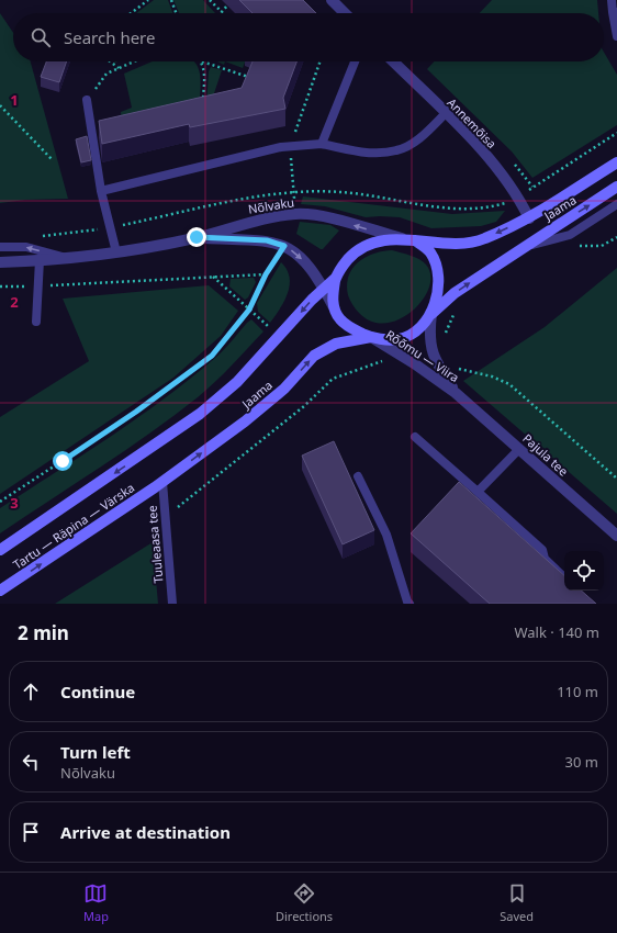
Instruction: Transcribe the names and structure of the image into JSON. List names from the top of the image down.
{
  "streets": {
    "main road": ["Jaama", "Tartu — Räpina — Värska"],
    "street": [
      "Annemõisa",
      "Nõlvaku",
      "Rõõmu — Viira",
      "Pajula tee"
    ],
    "lane": ["Tuuleaasa tee"]
  },
  "crossings": [
    ["Annemõisa", "Jaama"],
    ["Nõlvaku", "Jaama"],
    ["Nõlvaku", "Rõõmu — Viira"],
    ["Jaama", "Rõõmu — Viira"],
    ["Jaama", "Tartu — Räpina — Värska"],
    ["Jaama", "Tuuleaasa tee"],
    ["Rõõmu — Viira", "Pajula tee"],
    ["Tartu — Räpina — Värska", "Tuuleaasa tee"]
  ],
  "page": {
    "search": "Search here",
    "heading": ["2 min", "Walk · 140 m"],
    "list": [
      ["Continue", "110 m"],
      ["Turn left", "Nõlvaku", "30 m"],
      "Arrive at destination"
    ],
    "nav": ["Map", "Directions", "Saved"]
  },
  "grid": {
    "rows": ["1", "2", "3"]
  }
}
